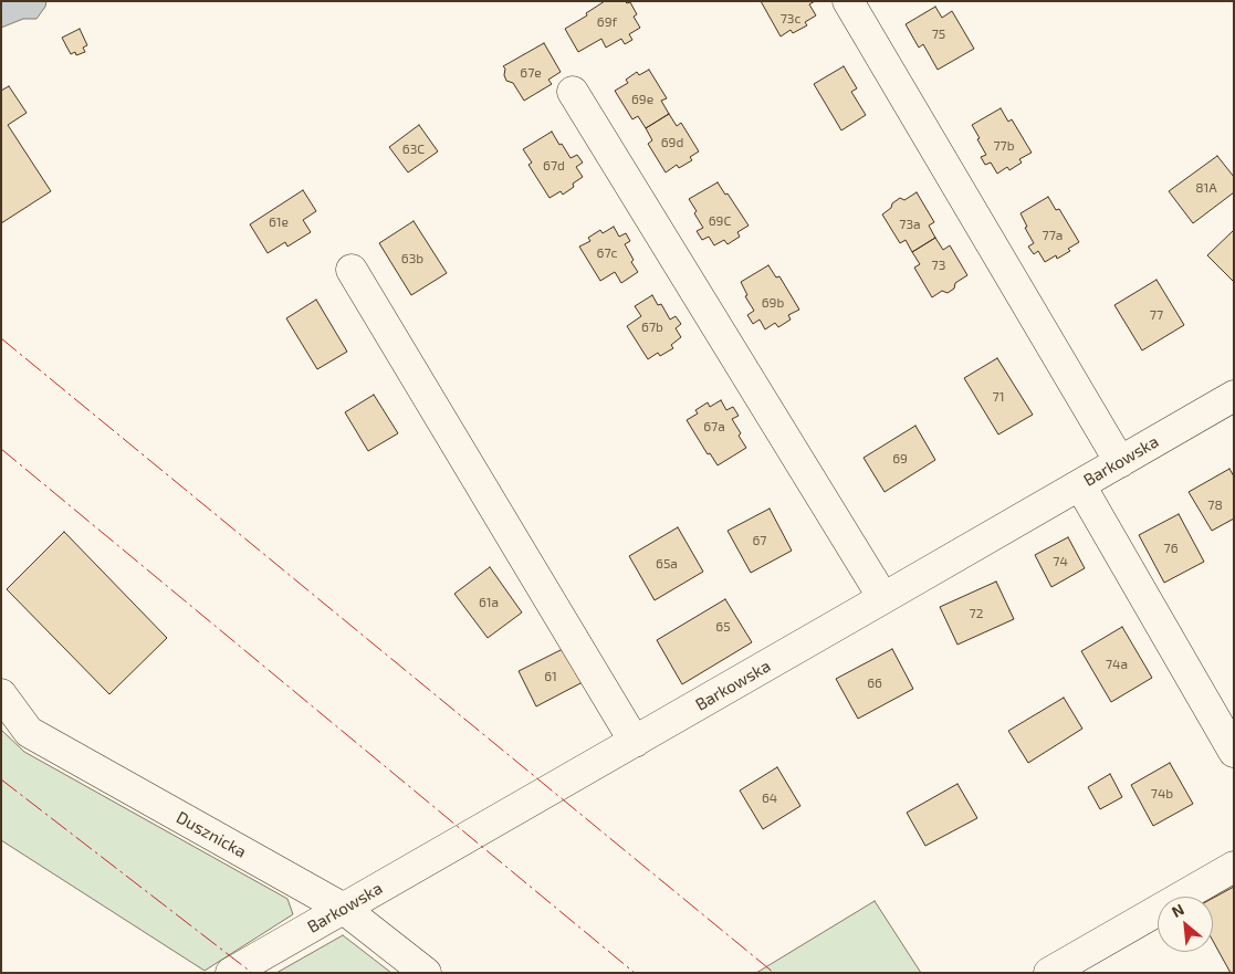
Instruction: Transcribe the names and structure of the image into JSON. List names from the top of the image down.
{
  "streets": {
    "street": ["Barkowska", "Dusznicka"]
  },
  "crossings": [
    ["Barkowska", "Dusznicka"]
  ],
  "house_numbers": [
    "73c",
    "69f",
    "75",
    "67e",
    "69e",
    "69d",
    "77b",
    "63C",
    "67d",
    "81A",
    "69C",
    "61e",
    "73a",
    "77a",
    "67c",
    "63b",
    "73",
    "69b",
    "77",
    "67b",
    "71",
    "67a",
    "69",
    "78",
    "67",
    "76",
    "74",
    "65a",
    "61a",
    "72",
    "65",
    "74a",
    "61",
    "66",
    "74b",
    "64"
  ],
  "north": "top left"
}
